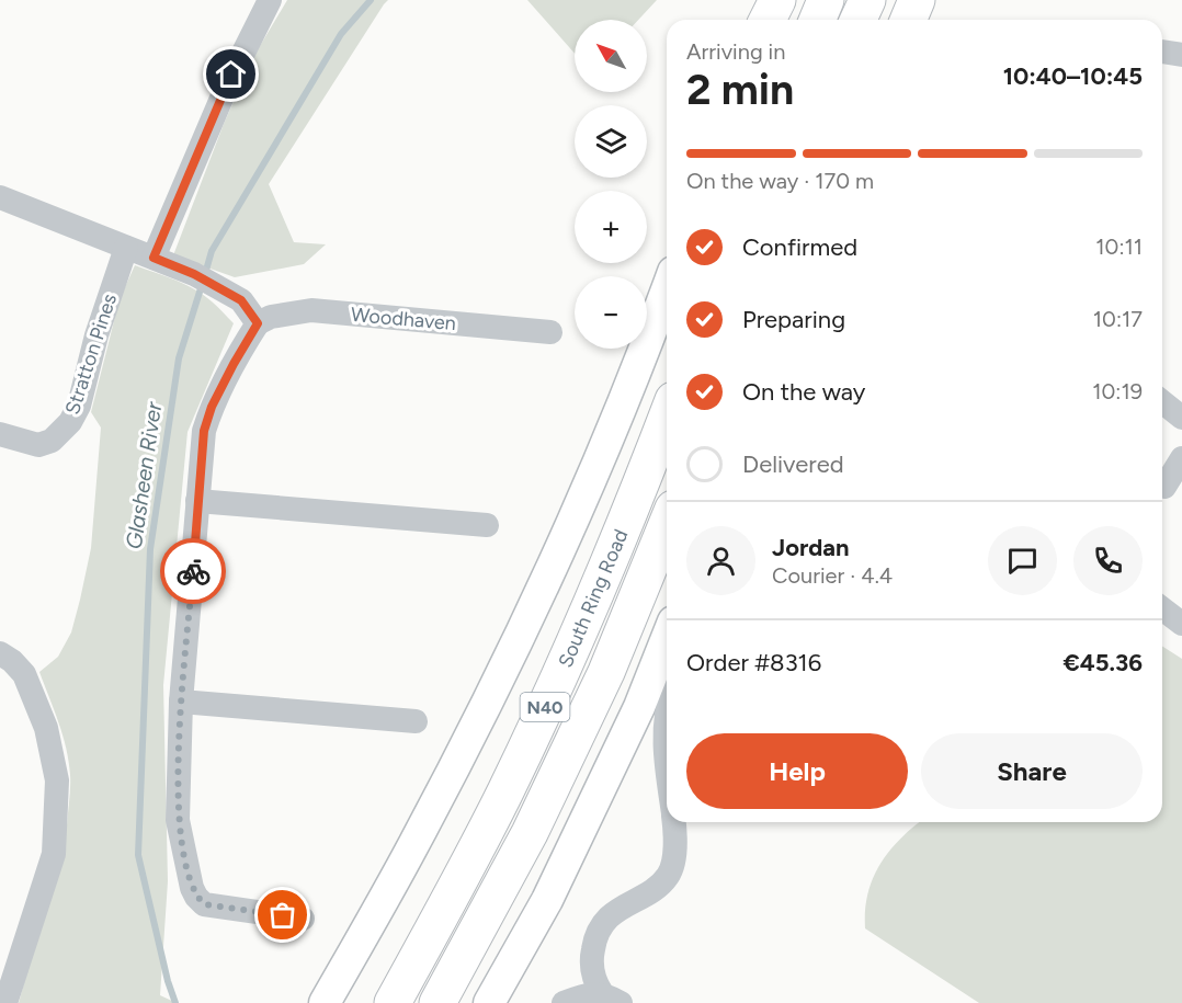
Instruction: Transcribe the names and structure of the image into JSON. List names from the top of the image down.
{
  "streets": {
    "highway": ["South Ring Road", "N40"],
    "street": ["Woodhaven", "Stratton Pines"]
  },
  "water": ["Glasheen River"],
  "north": "top left",
  "page": {
    "map_buttons": ["+", "−"],
    "heading": ["2 min", "Arriving in", "10:40–10:45"],
    "panel": [
      "Jordan",
      "Courier · 4.4",
      "Order #8316",
      "€45.36"
    ],
    "bar": "On the way · 170 m",
    "list": [
      ["Confirmed", "10:11"],
      ["Preparing", "10:17"],
      ["On the way", "10:19"],
      "Delivered"
    ],
    "buttons": ["Help", "Share"]
  }
}
